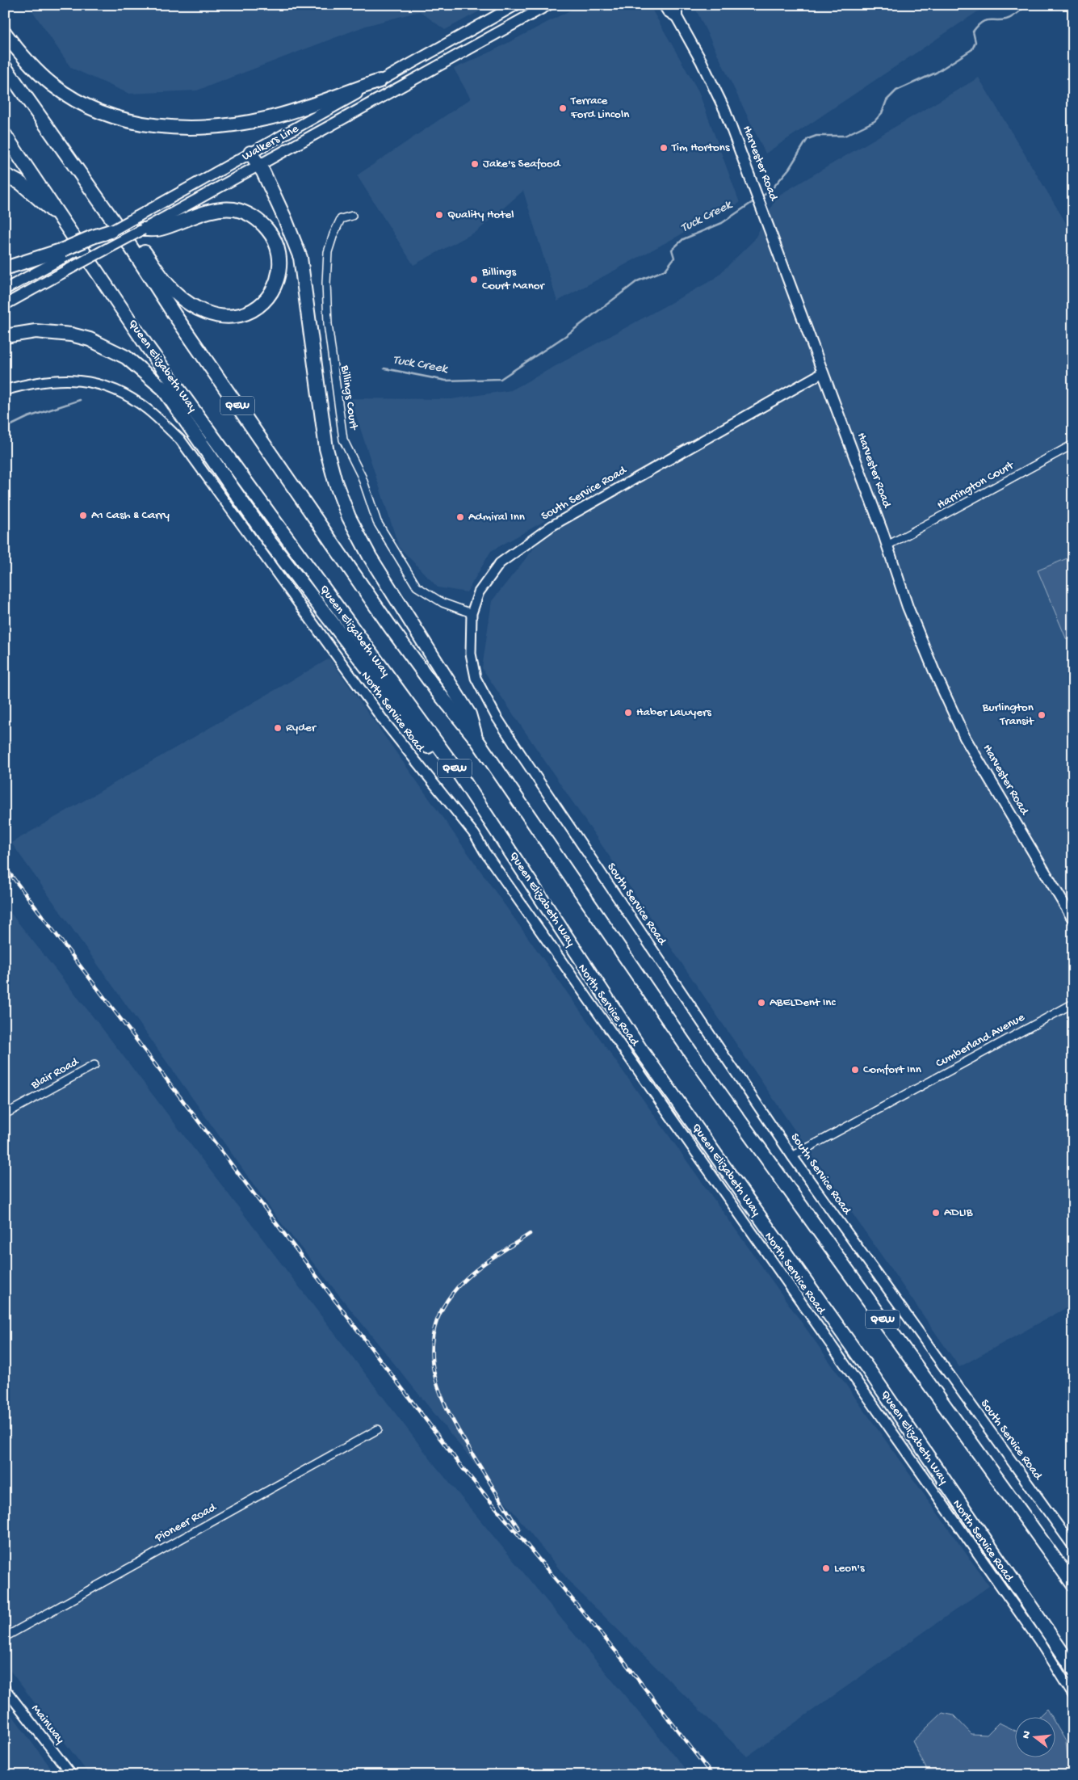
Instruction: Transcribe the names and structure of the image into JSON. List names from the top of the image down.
{
  "streets": {
    "highway": ["Queen Elizabeth Way", "QEW"],
    "main road": ["Walkers Line", "Harvester Road"],
    "street": [
      "Billings Court",
      "Harrington Court",
      "South Service Road",
      "North Service Road",
      "Cumberland Avenue",
      "Blair Road",
      "Pioneer Road",
      "Mainway"
    ]
  },
  "crossings": [
    ["Walkers Line", "QEW"],
    ["Harvester Road", "Harrington Court"],
    ["Harvester Road", "South Service Road"],
    ["Billings Court", "South Service Road"],
    ["South Service Road", "Cumberland Avenue"]
  ],
  "water": ["Tuck Creek"],
  "places": [
    "Terrace Ford Lincoln",
    "Tim Hortons",
    "Jake's Seafood",
    "Quality Hotel",
    "Billings Court Manor",
    "A1 Cash & Carry",
    "Admiral Inn",
    "Haber Lawyers",
    "Burlington Transit",
    "Ryder",
    "ABELDent Inc",
    "Comfort Inn",
    "ADLIB",
    "Leon's"
  ],
  "north": "left"
}
